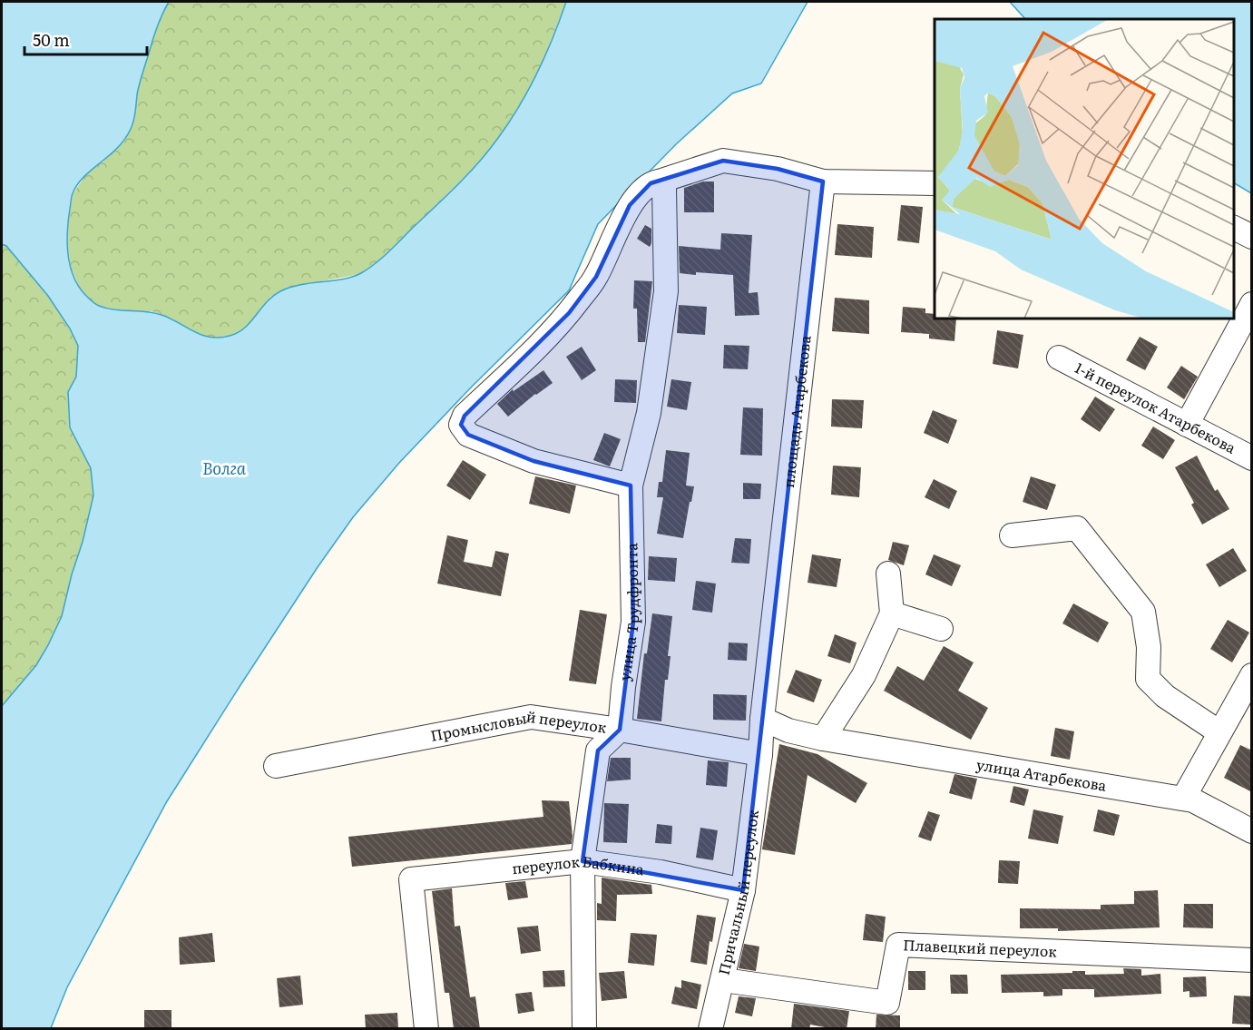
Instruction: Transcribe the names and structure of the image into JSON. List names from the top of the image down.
{
  "streets": {
    "street": [
      "1-й переулок Атарбекова",
      "площадь Атарбекова",
      "улица Трудфронта",
      "Промысловый переулок",
      "улица Атарбекова",
      "переулок Бабкина",
      "Причальный переулок",
      "Плавецкий переулок"
    ]
  },
  "crossings": [
    ["площадь Атарбекова", "Промысловый переулок"],
    ["площадь Атарбекова", "улица Атарбекова"],
    ["площадь Атарбекова", "Причальный переулок"],
    ["улица Трудфронта", "Промысловый переулок"],
    ["Промысловый переулок", "Причальный переулок"],
    ["переулок Бабкина", "Причальный переулок"],
    ["Причальный переулок", "Плавецкий переулок"]
  ],
  "water": ["Волга"],
  "scale_bar": "50 m"
}
